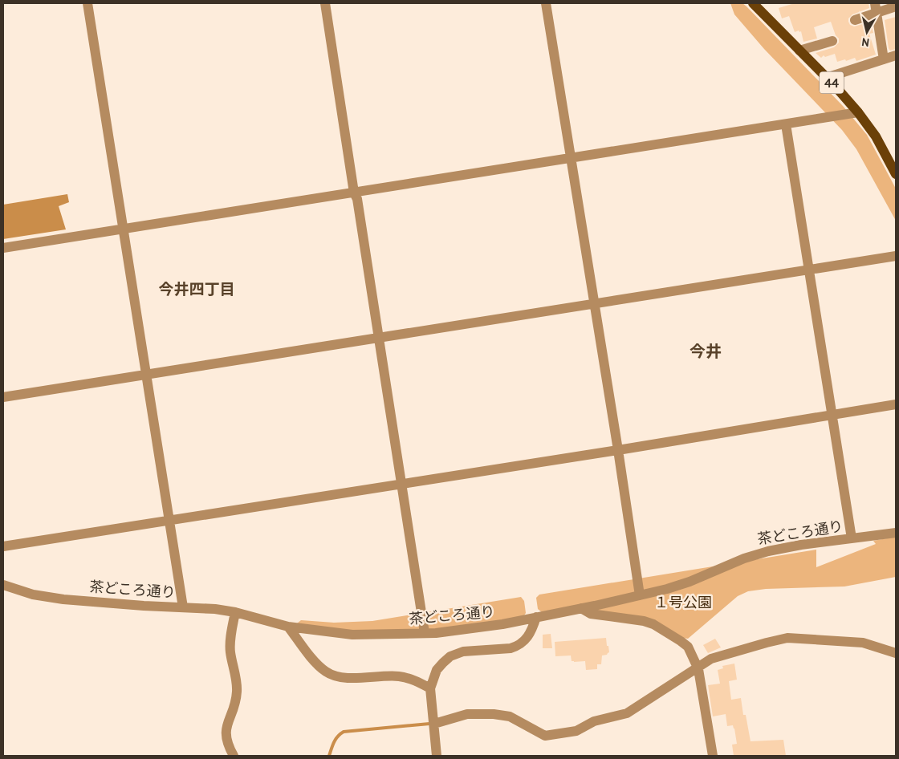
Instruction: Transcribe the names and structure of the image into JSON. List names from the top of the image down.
{
  "streets": {
    "main road": ["44"],
    "street": ["茶どころ通り"]
  },
  "districts": ["今井四丁目", "今井"],
  "parks": ["１号公園"],
  "north": "bottom"
}
